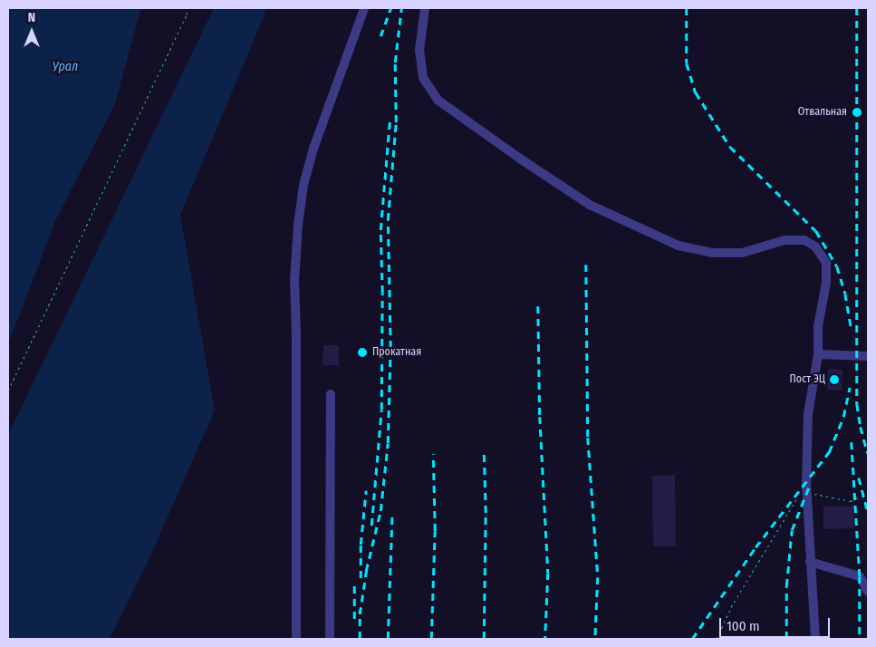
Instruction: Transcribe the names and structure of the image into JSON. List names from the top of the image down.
{
  "water": ["Урал"],
  "places": ["Отвальная", "Прокатная", "Пост ЭЦ"],
  "scale_bar": "100 m",
  "north": "top"
}
